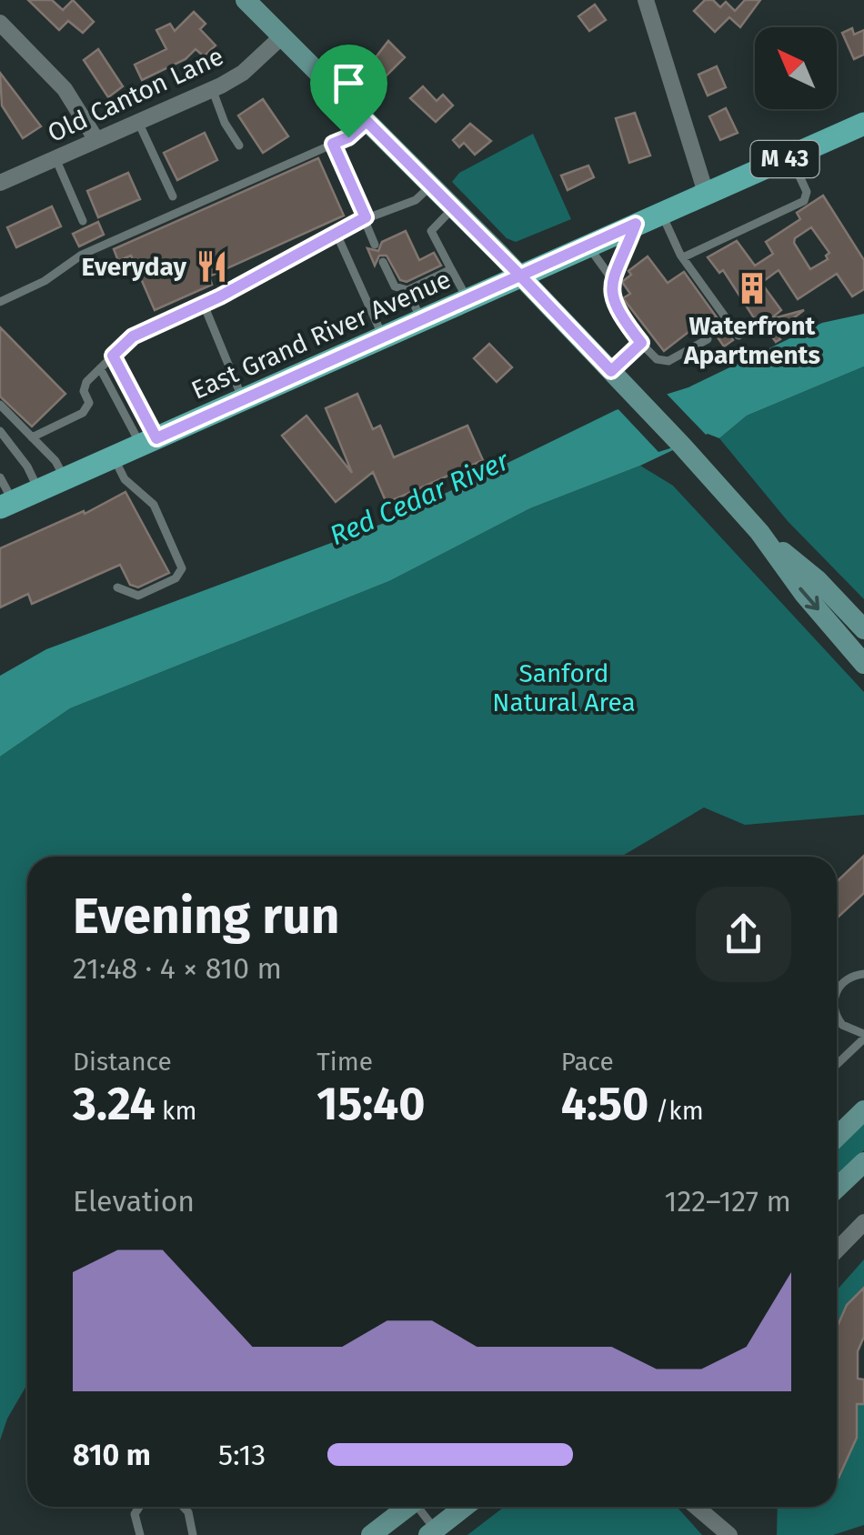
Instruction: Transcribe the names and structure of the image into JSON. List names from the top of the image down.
{
  "streets": {
    "main road": ["M 43", "East Grand River Avenue"],
    "street": ["Old Canton Lane"]
  },
  "water": ["Red Cedar River"],
  "parks": ["Sanford Natural Area"],
  "places": {
    "restaurant": ["Everyday"],
    "building": ["Waterfront Apartments"]
  },
  "north": "top left",
  "page": {
    "heading": ["Evening run", "21:48 · 4 × 810 m"],
    "stats": [
      ["Distance", "3.24 km"],
      ["Time", "15:40"],
      ["Pace", "4:50 /km"]
    ],
    "chart": ["Elevation", "122–127 m"],
    "list": [
      {
        "name": "810 m",
        "note": "5:13"
      }
    ]
  }
}
